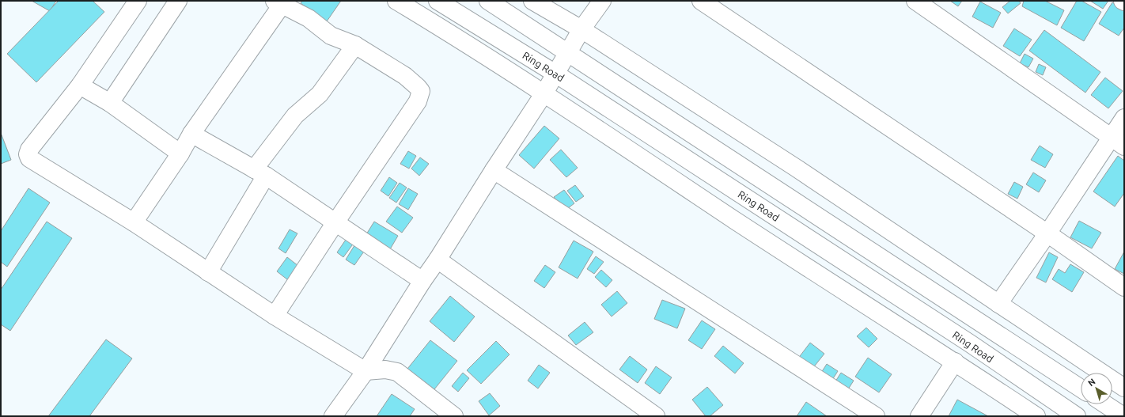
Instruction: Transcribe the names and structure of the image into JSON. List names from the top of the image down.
{
  "streets": {
    "main road": ["Ring Road"]
  },
  "north": "top left"
}
